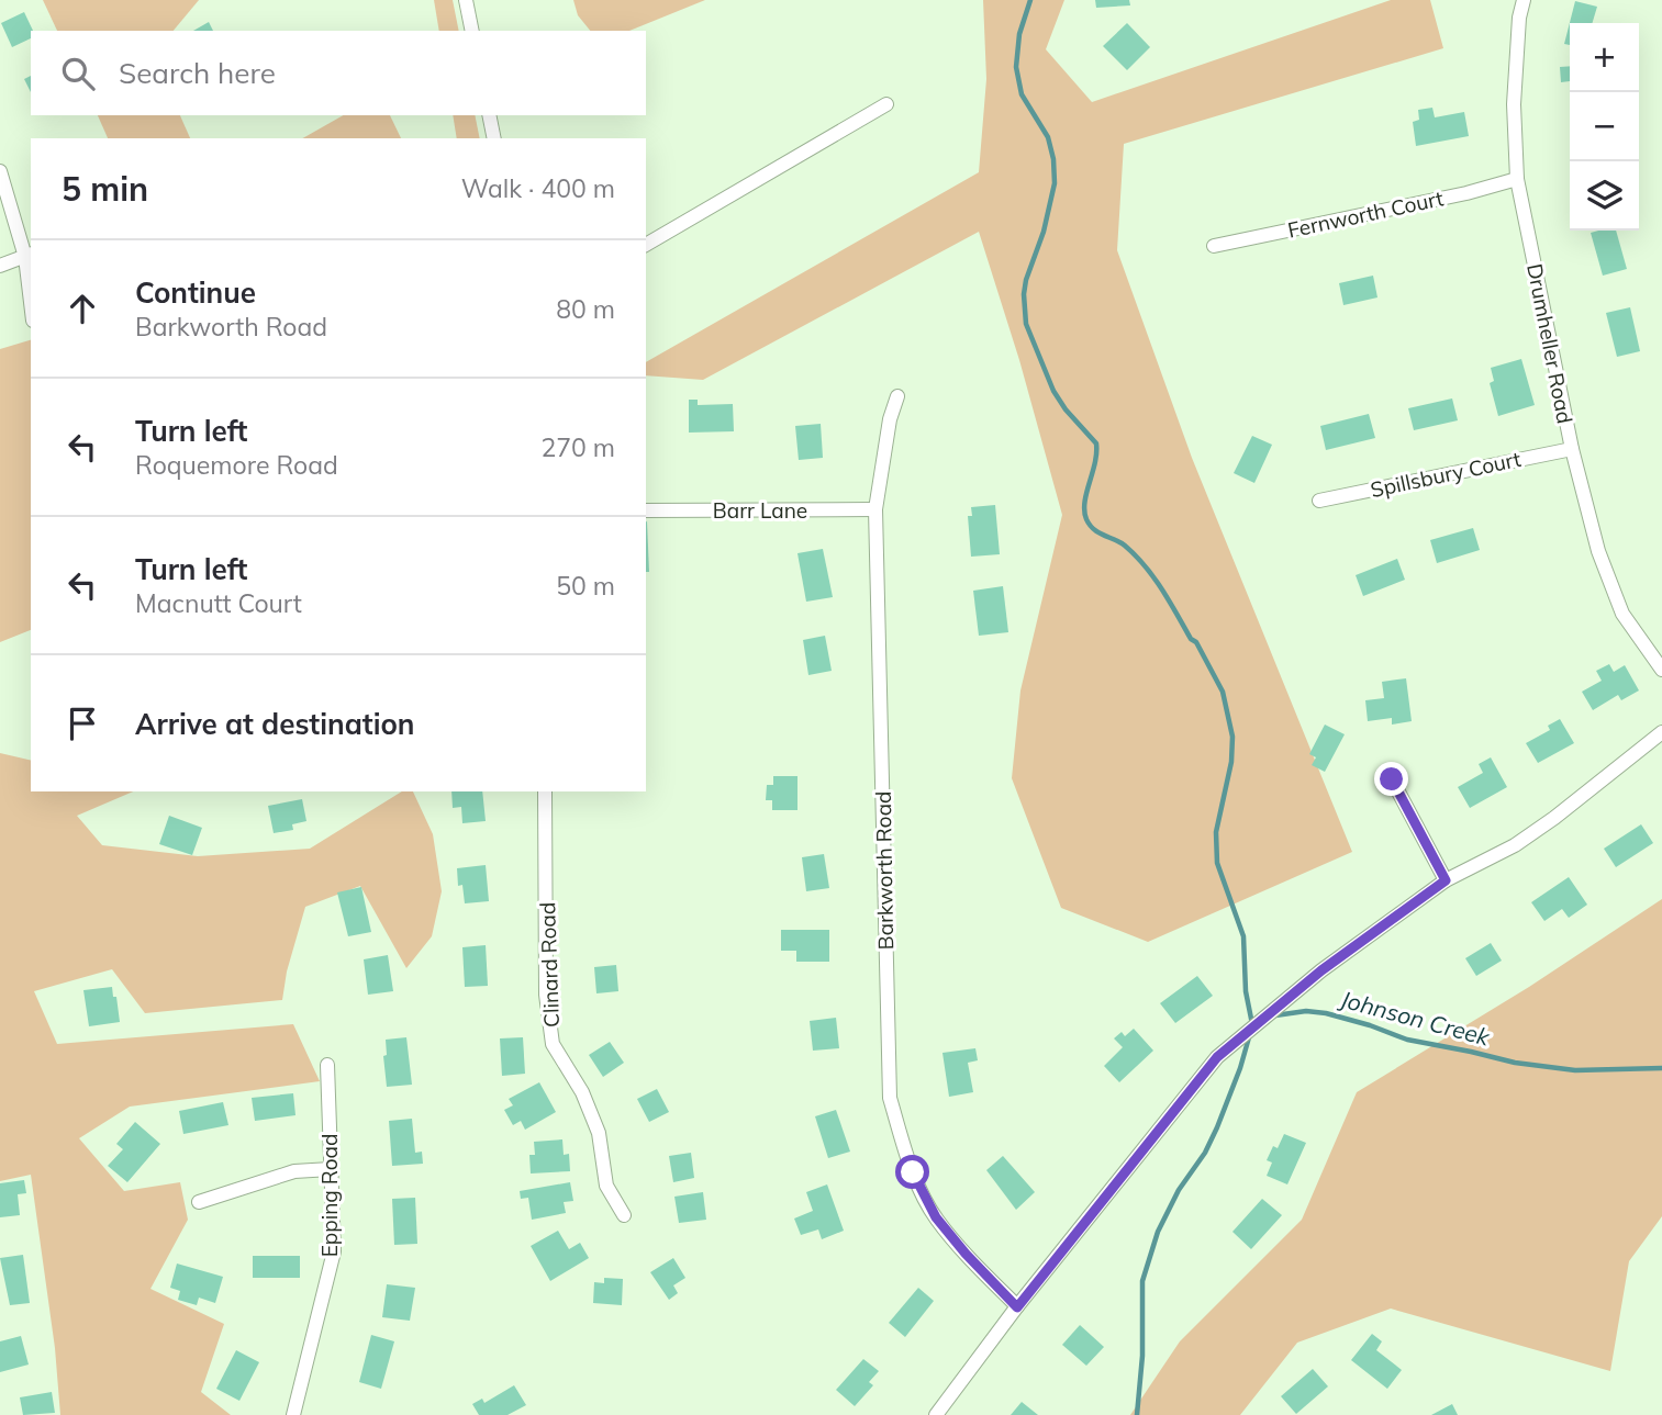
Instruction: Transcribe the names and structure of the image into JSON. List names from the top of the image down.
{
  "streets": {
    "street": [
      "Fernworth Court",
      "Drumheller Road",
      "Spillsbury Court",
      "Barr Lane",
      "Barkworth Road",
      "Clinard Road",
      "Epping Road"
    ]
  },
  "crossings": [
    ["Fernworth Court", "Drumheller Road"],
    ["Drumheller Road", "Spillsbury Court"],
    ["Barr Lane", "Barkworth Road"]
  ],
  "water": ["Johnson Creek"],
  "page": {
    "map_buttons": ["+", "−"],
    "search": "Search here",
    "heading": ["5 min", "Walk · 400 m"],
    "list": [
      ["Continue", "Barkworth Road", "80 m"],
      ["Turn left", "Roquemore Road", "270 m"],
      ["Turn left", "Macnutt Court", "50 m"],
      "Arrive at destination"
    ]
  }
}
